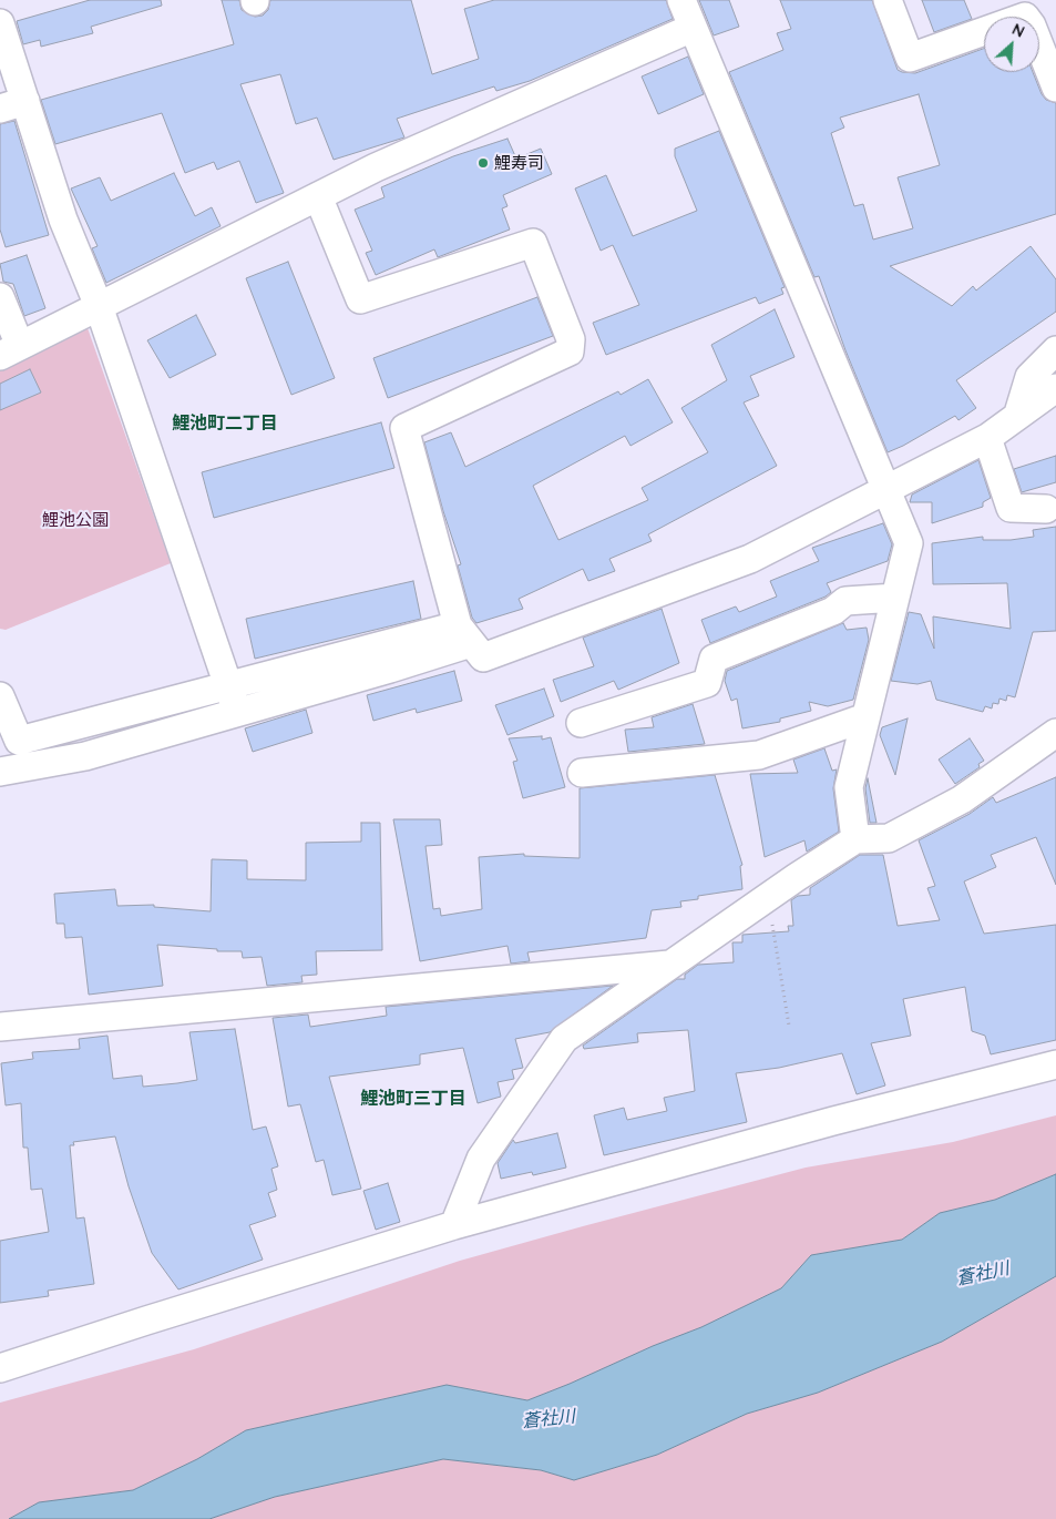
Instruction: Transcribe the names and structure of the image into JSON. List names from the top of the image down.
{
  "districts": ["鯉池町二丁目", "鯉池町三丁目"],
  "water": ["蒼社川"],
  "parks": ["鯉池公園"],
  "places": ["鯉寿司"],
  "north": "top right"
}
